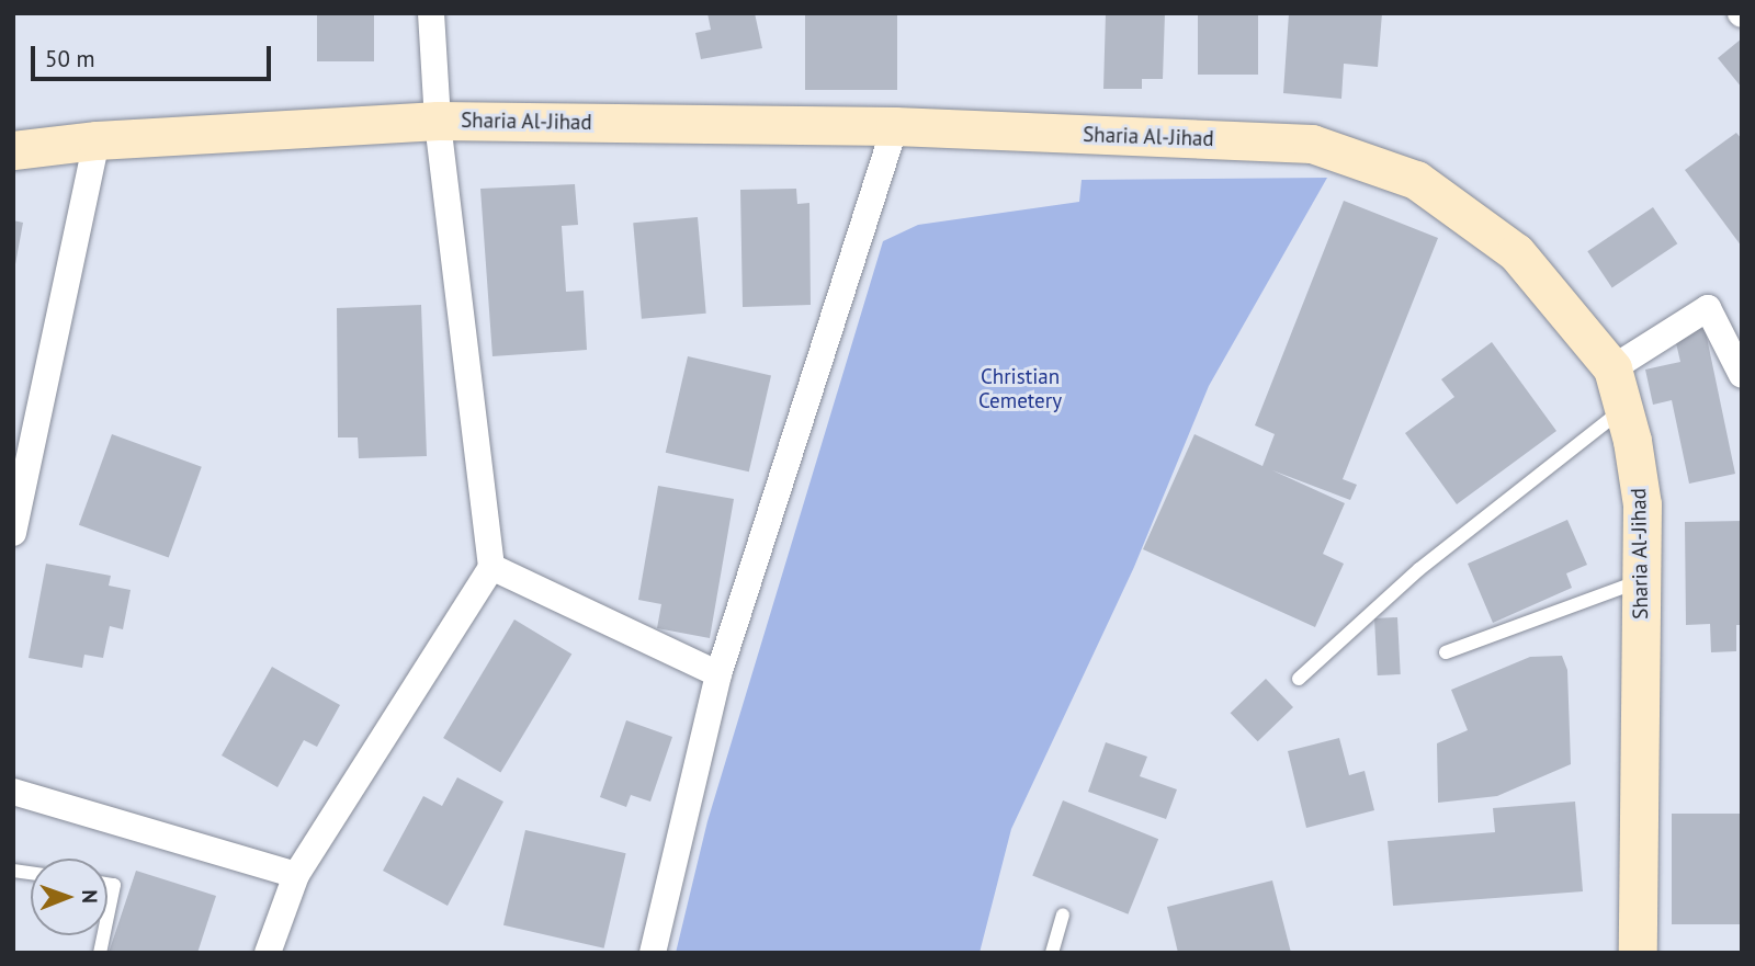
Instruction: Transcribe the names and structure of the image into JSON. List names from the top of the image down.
{
  "streets": {
    "street": ["Sharia Al-Jihad"]
  },
  "parks": ["Christian Cemetery"],
  "scale_bar": "50 m",
  "north": "right"
}
